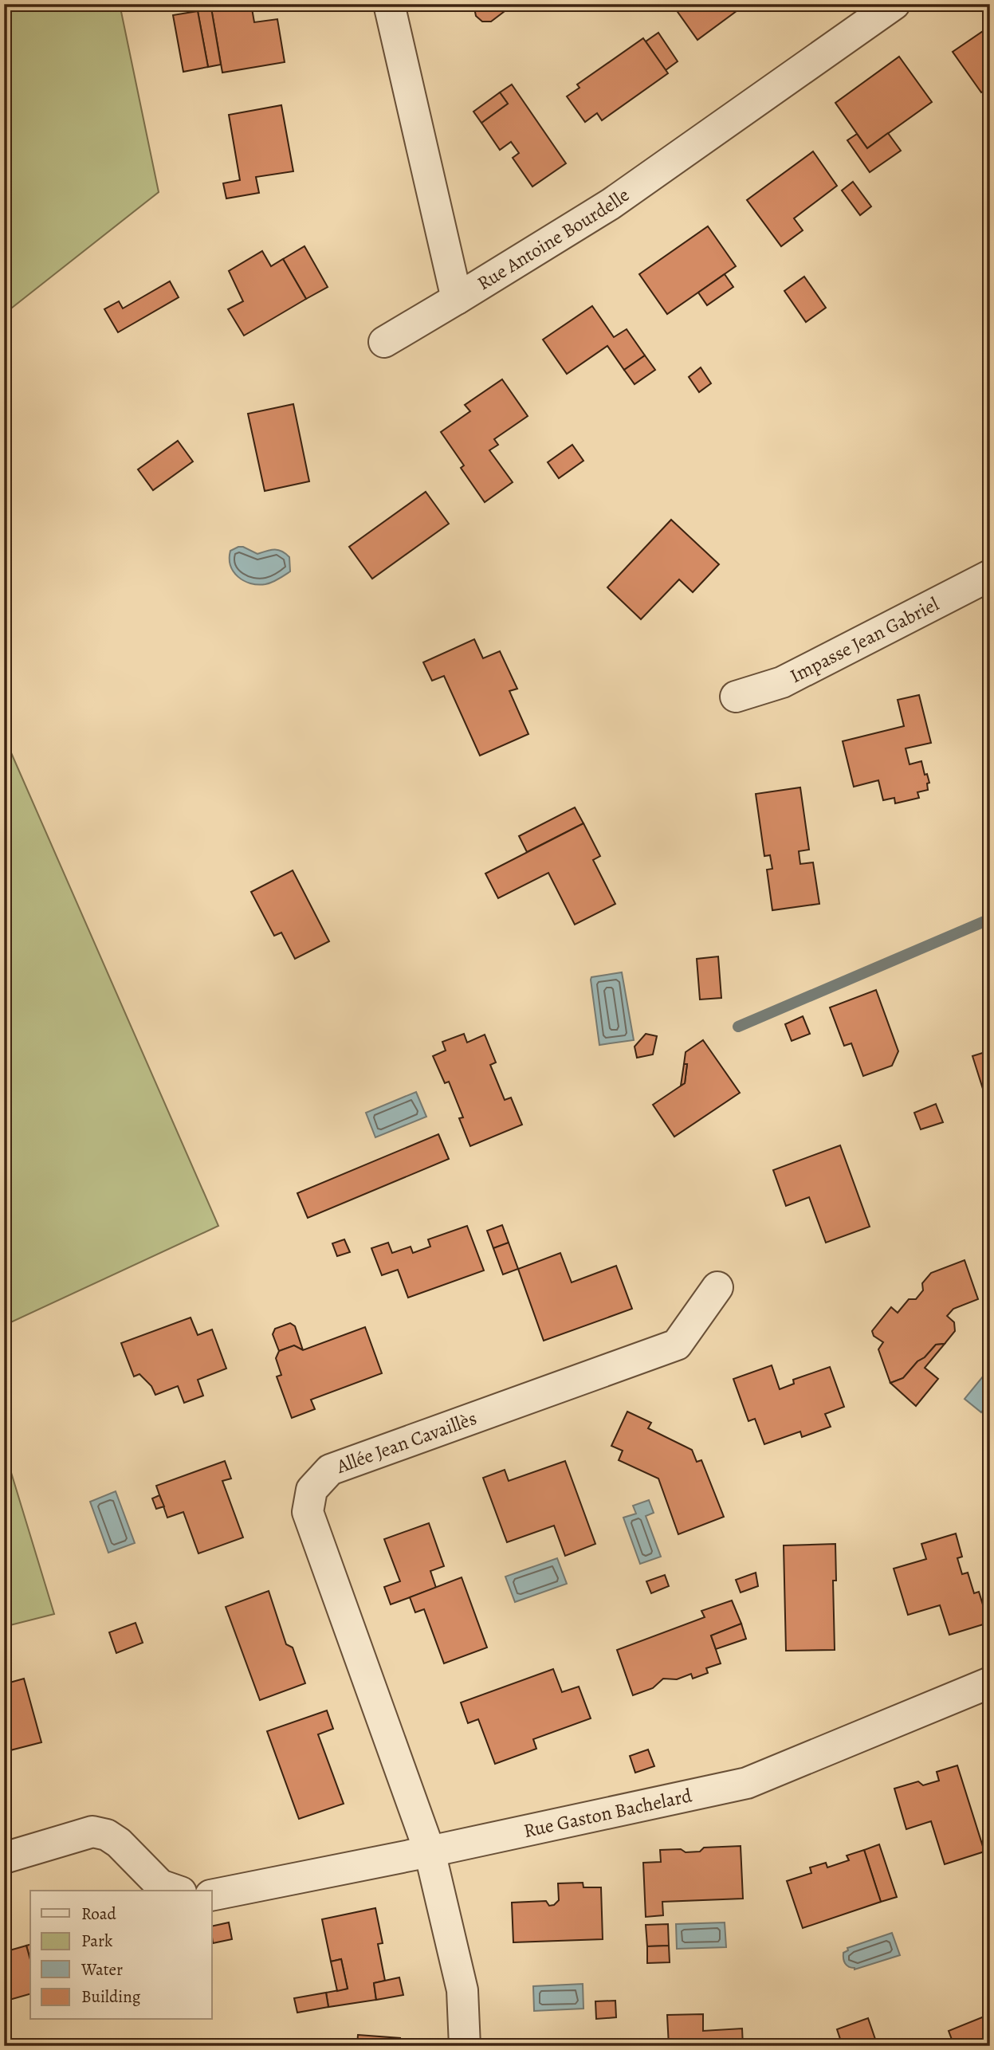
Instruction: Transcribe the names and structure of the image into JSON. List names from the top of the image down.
{
  "streets": {
    "street": [
      "Rue Antoine Bourdelle",
      "Impasse Jean Gabriel",
      "Allée Jean Cavaillès",
      "Rue Gaston Bachelard"
    ]
  },
  "crossings": [
    ["Allée Jean Cavaillès", "Rue Gaston Bachelard"]
  ],
  "legend": [
    "Road",
    "Park",
    "Water",
    "Building"
  ]
}
